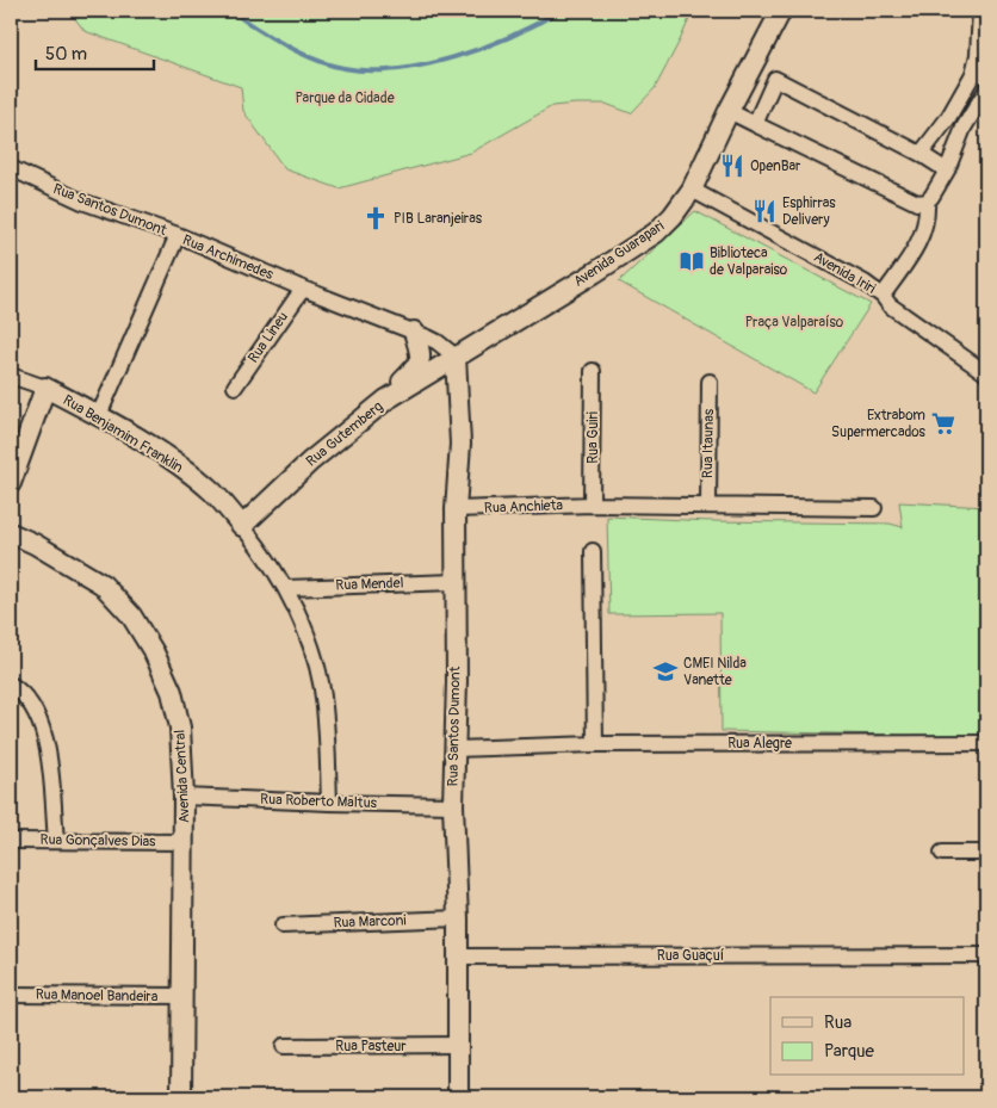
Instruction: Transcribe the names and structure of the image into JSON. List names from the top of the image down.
{
  "streets": {
    "street": [
      "Rua Santos Dumont",
      "Avenida Guarapari",
      "Rua Archimedes",
      "Avenida Iriri",
      "Rua Lineu",
      "Rua Benjamim Franklin",
      "Rua Gutemberg",
      "Rua Guiri",
      "Rua Itaunas",
      "Rua Anchieta",
      "Rua Mendel",
      "Rua Alegre",
      "Avenida Central",
      "Rua Roberto Maltus",
      "Rua Gonçalves Dias",
      "Rua Marconi",
      "Rua Guaçuí",
      "Rua Manoel Bandeira",
      "Rua Pasteur"
    ]
  },
  "crossings": [
    ["Rua Santos Dumont", "Avenida Guarapari"],
    ["Rua Santos Dumont", "Rua Archimedes"],
    ["Rua Santos Dumont", "Rua Gutemberg"],
    ["Rua Santos Dumont", "Rua Anchieta"],
    ["Rua Santos Dumont", "Rua Mendel"],
    ["Rua Santos Dumont", "Rua Alegre"],
    ["Rua Santos Dumont", "Rua Roberto Maltus"],
    ["Rua Santos Dumont", "Rua Marconi"],
    ["Rua Santos Dumont", "Rua Guaçuí"],
    ["Rua Santos Dumont", "Rua Pasteur"],
    ["Avenida Guarapari", "Rua Archimedes"],
    ["Avenida Guarapari", "Avenida Iriri"],
    ["Avenida Guarapari", "Rua Gutemberg"],
    ["Rua Archimedes", "Rua Lineu"],
    ["Rua Archimedes", "Rua Benjamim Franklin"],
    ["Rua Archimedes", "Rua Gutemberg"],
    ["Rua Benjamim Franklin", "Rua Gutemberg"],
    ["Rua Benjamim Franklin", "Rua Mendel"],
    ["Rua Benjamim Franklin", "Rua Roberto Maltus"],
    ["Rua Guiri", "Rua Anchieta"],
    ["Avenida Central", "Rua Roberto Maltus"],
    ["Avenida Central", "Rua Gonçalves Dias"],
    ["Avenida Central", "Rua Manoel Bandeira"]
  ],
  "parks": ["Parque da Cidade", "Praça Valparaíso"],
  "places": {
    "restaurant": ["OpenBar", "Esphirras Delivery"],
    "church": ["PIB Laranjeiras"],
    "library": ["Biblioteca de Valparaiso"],
    "supermarket": ["Extrabom Supermercados"],
    "school or university": ["CMEI Nilda Vanette"]
  },
  "legend": ["Rua", "Parque"],
  "scale_bar": "50 m"
}
